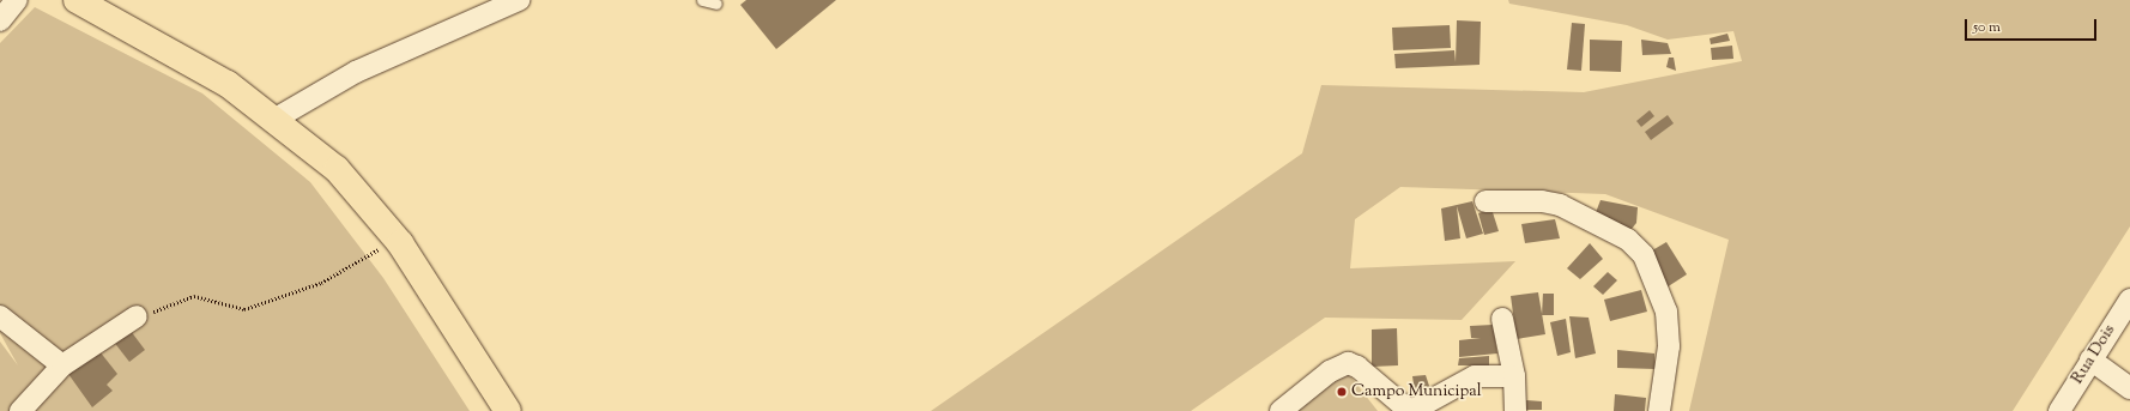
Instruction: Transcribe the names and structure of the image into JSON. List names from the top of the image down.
{
  "streets": {
    "street": ["Rua Dois"]
  },
  "places": ["Campo Municipal"],
  "scale_bar": "50 m"
}
